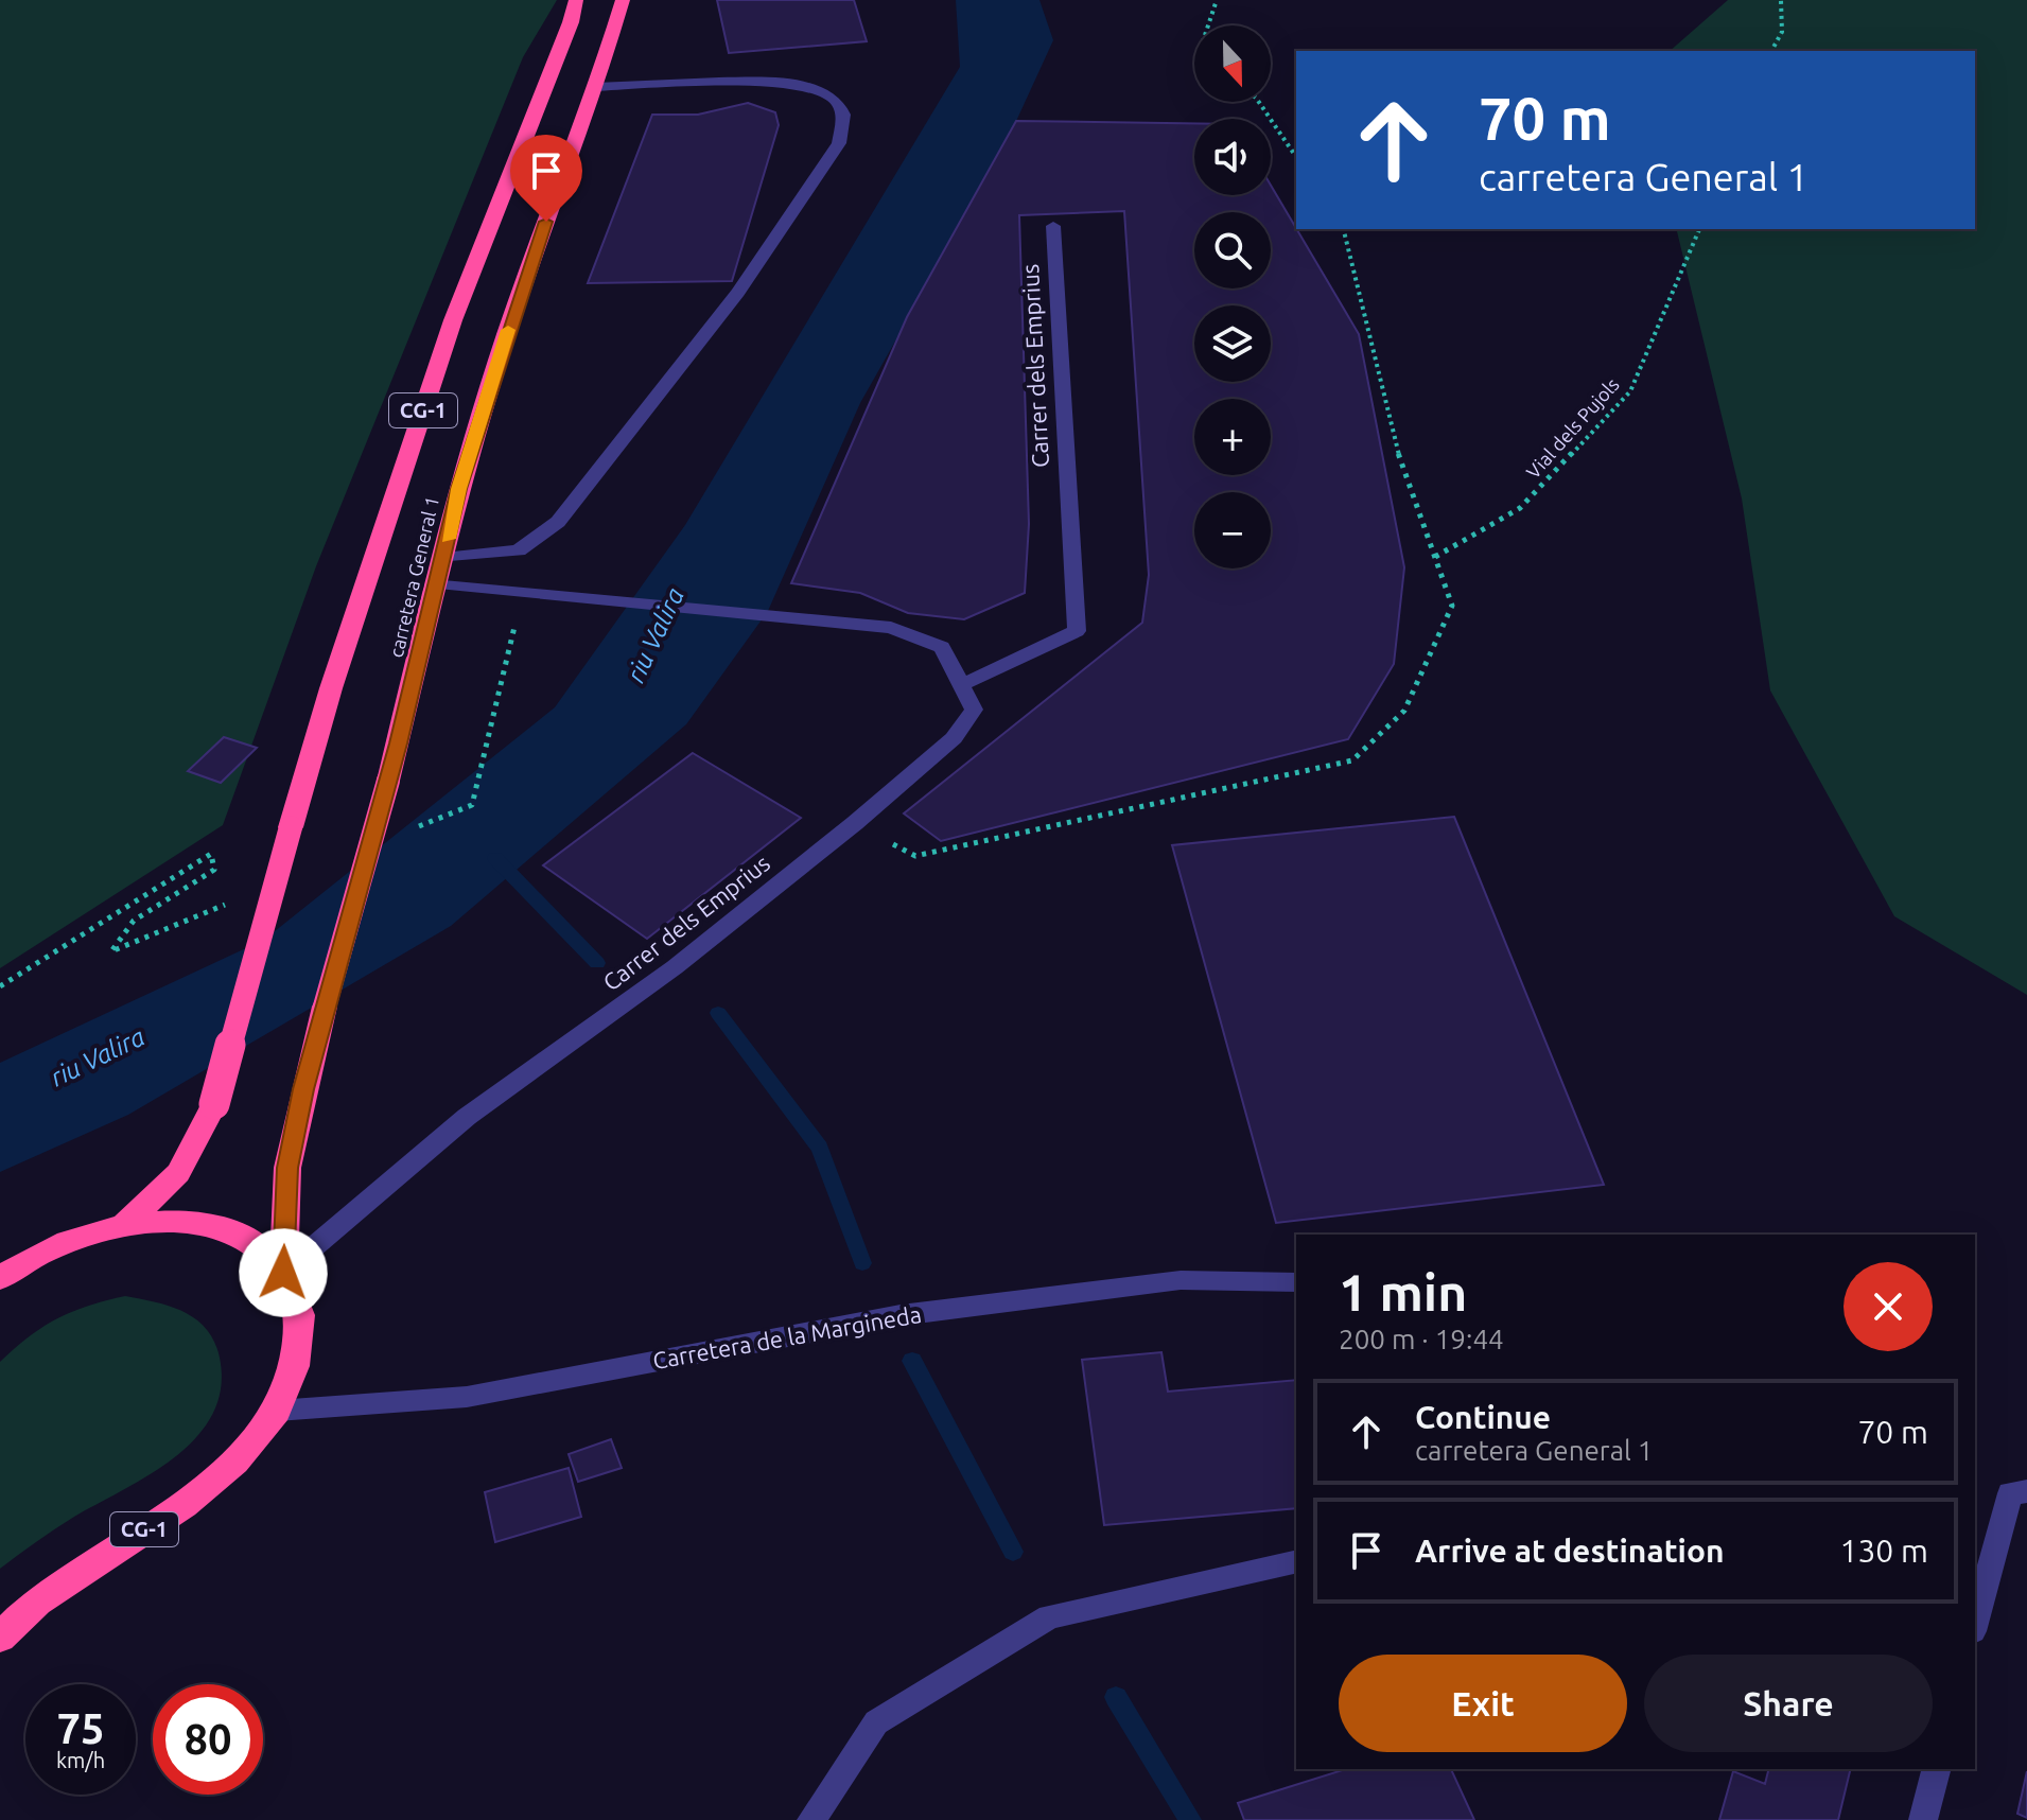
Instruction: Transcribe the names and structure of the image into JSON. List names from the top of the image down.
{
  "streets": {
    "highway": ["CG-1", "carretera General 1"],
    "street": ["Carrer dels Emprius", "Carretera de la Margineda"],
    "path": ["Vial dels Pujols"]
  },
  "crossings": [
    ["Carrer dels Emprius", "CG-1"],
    ["Carrer dels Emprius", "carretera General 1"],
    ["CG-1", "carretera General 1"],
    ["CG-1", "Carretera de la Margineda"]
  ],
  "water": ["riu Valira"],
  "north": "bottom",
  "page": {
    "map_buttons": ["+", "−"],
    "turn": ["70 m", "carretera General 1"],
    "heading": ["1 min", "200 m · 19:44"],
    "list": [
      {
        "name": "Continue",
        "note": "carretera General 1",
        "value": "70 m"
      },
      {
        "name": "Arrive at destination",
        "value": "130 m"
      }
    ],
    "buttons": ["Exit", "Share"],
    "speed": "75 km/h",
    "limit": "80"
  }
}
